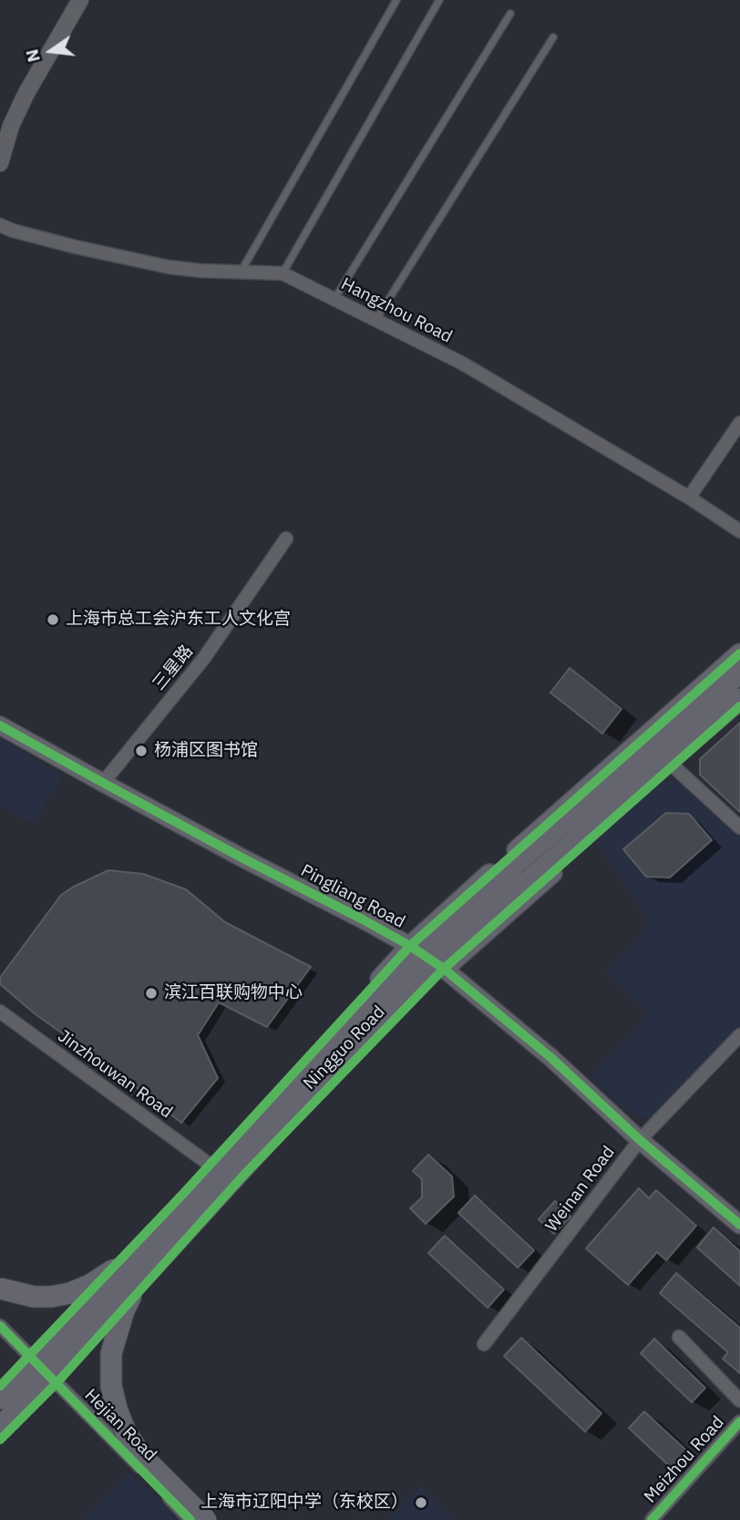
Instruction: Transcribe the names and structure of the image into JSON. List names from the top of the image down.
{
  "streets": {
    "main road": ["Pingliang Road", "Ningguo Road"],
    "street": [
      "Hangzhou Road",
      "三星路",
      "Jinzhouwan Road",
      "Weinan Road",
      "Hejian Road",
      "Meizhou Road"
    ]
  },
  "crossings": [
    ["三星路", "Pingliang Road"],
    ["Pingliang Road", "Ningguo Road"],
    ["Pingliang Road", "Weinan Road"],
    ["Ningguo Road", "Jinzhouwan Road"],
    ["Ningguo Road", "Hejian Road"]
  ],
  "places": [
    "上海市总工会沪东工人文化宫",
    "杨浦区图书馆",
    "滨江百联购物中心",
    "上海市辽阳中学（东校区）"
  ],
  "north": "left"
}
